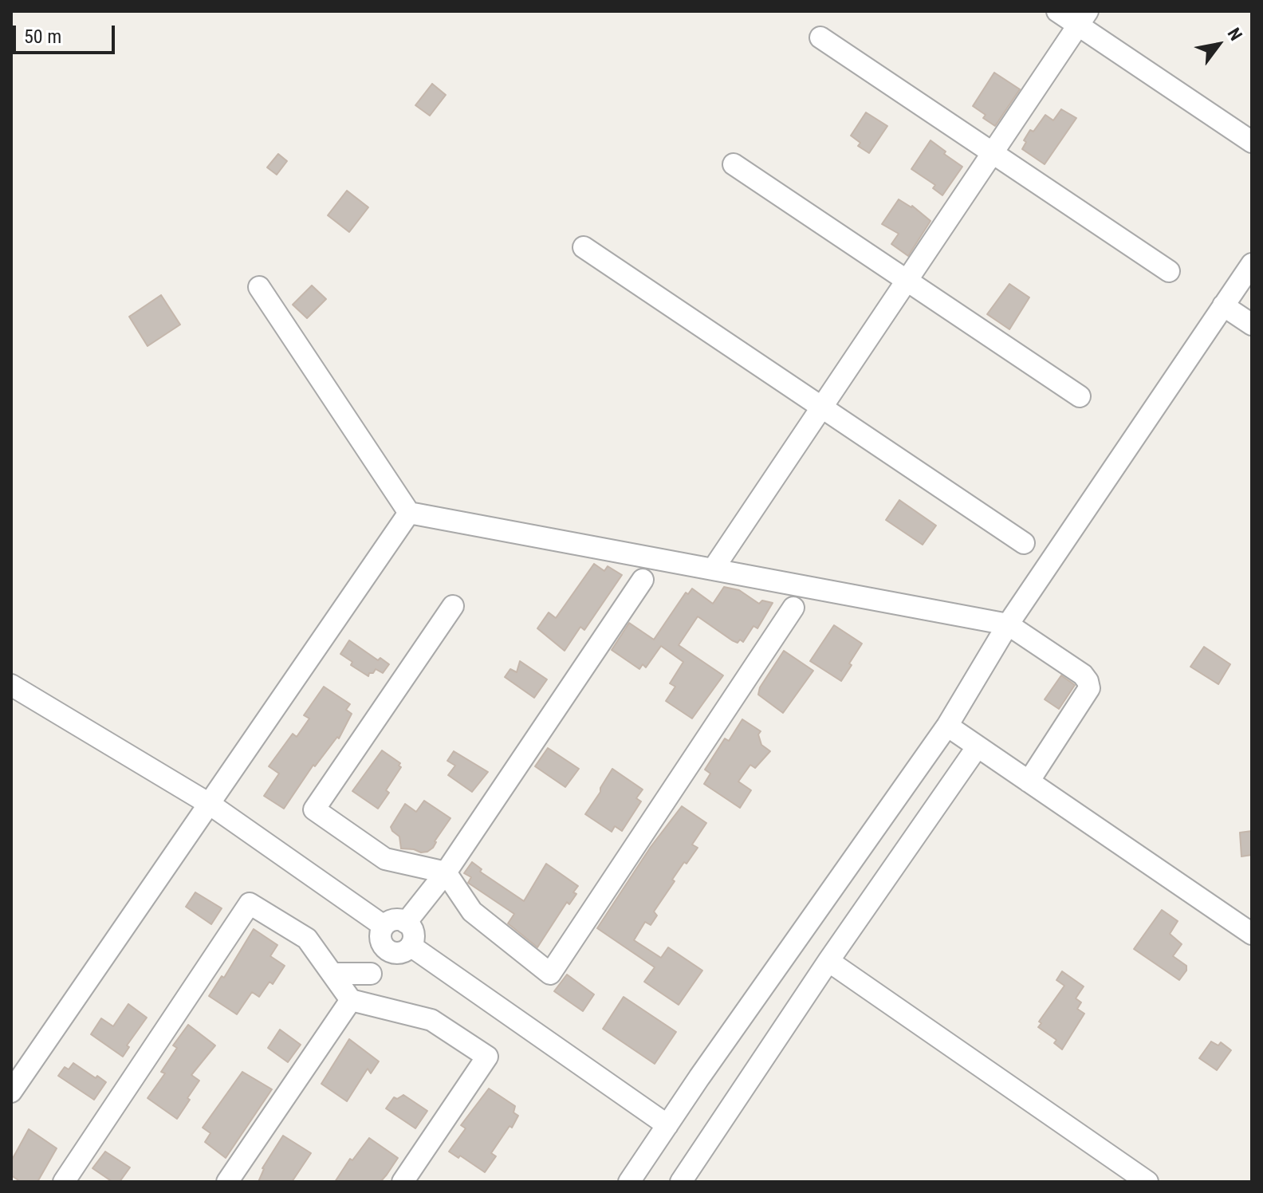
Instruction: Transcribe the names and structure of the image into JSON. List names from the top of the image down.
{
  "scale_bar": "50 m",
  "north": "top right"
}
